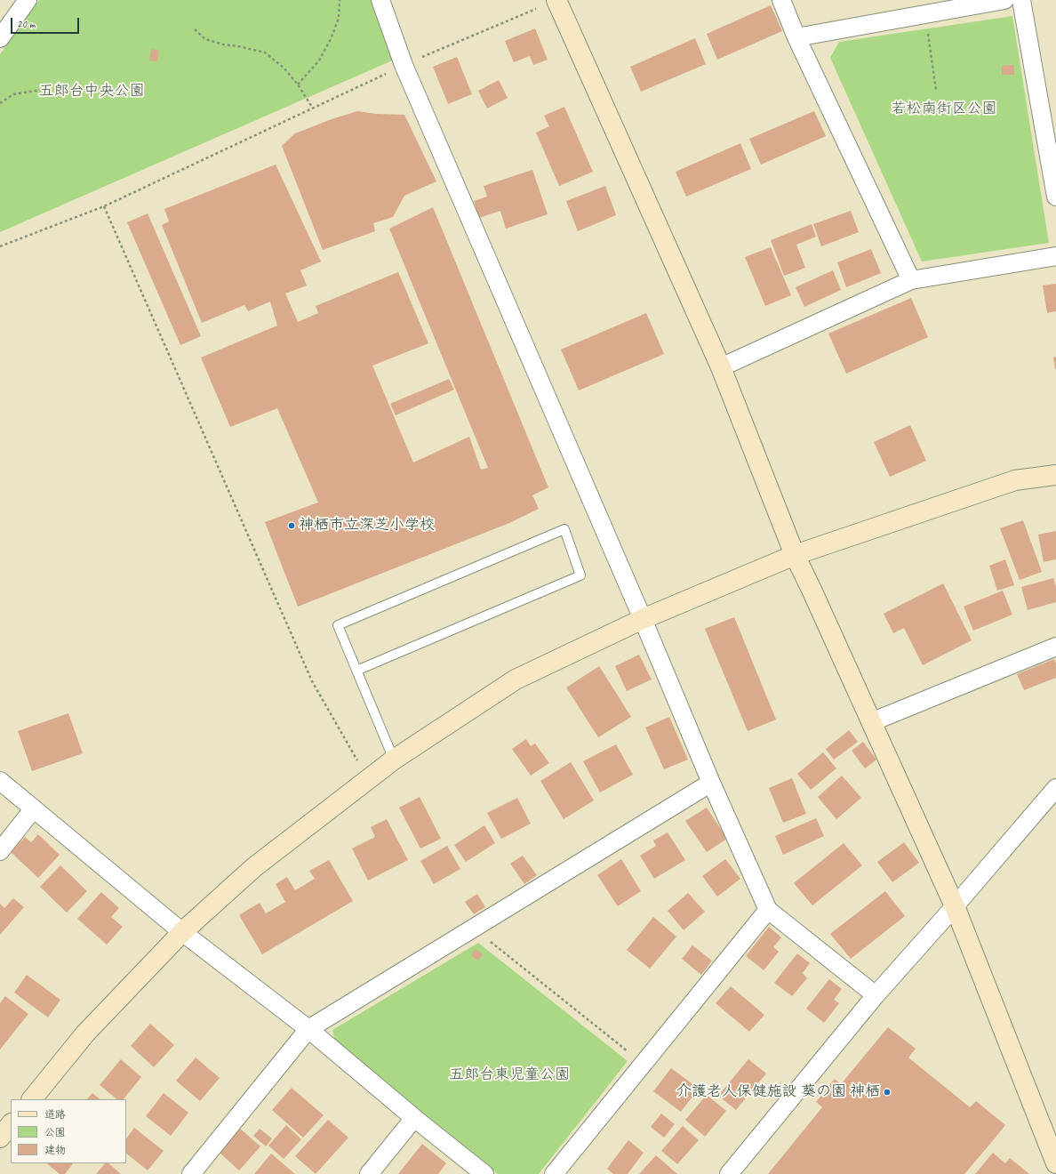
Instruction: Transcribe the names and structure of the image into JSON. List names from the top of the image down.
{
  "parks": ["五郎台中央公園", "若松南街区公園", "五郎台東児童公園"],
  "places": ["神栖市立深芝小学校", "介護老人保健施設 葵の園 神栖"],
  "legend": ["道路", "公園", "建物"],
  "scale_bar": "20 m"
}
